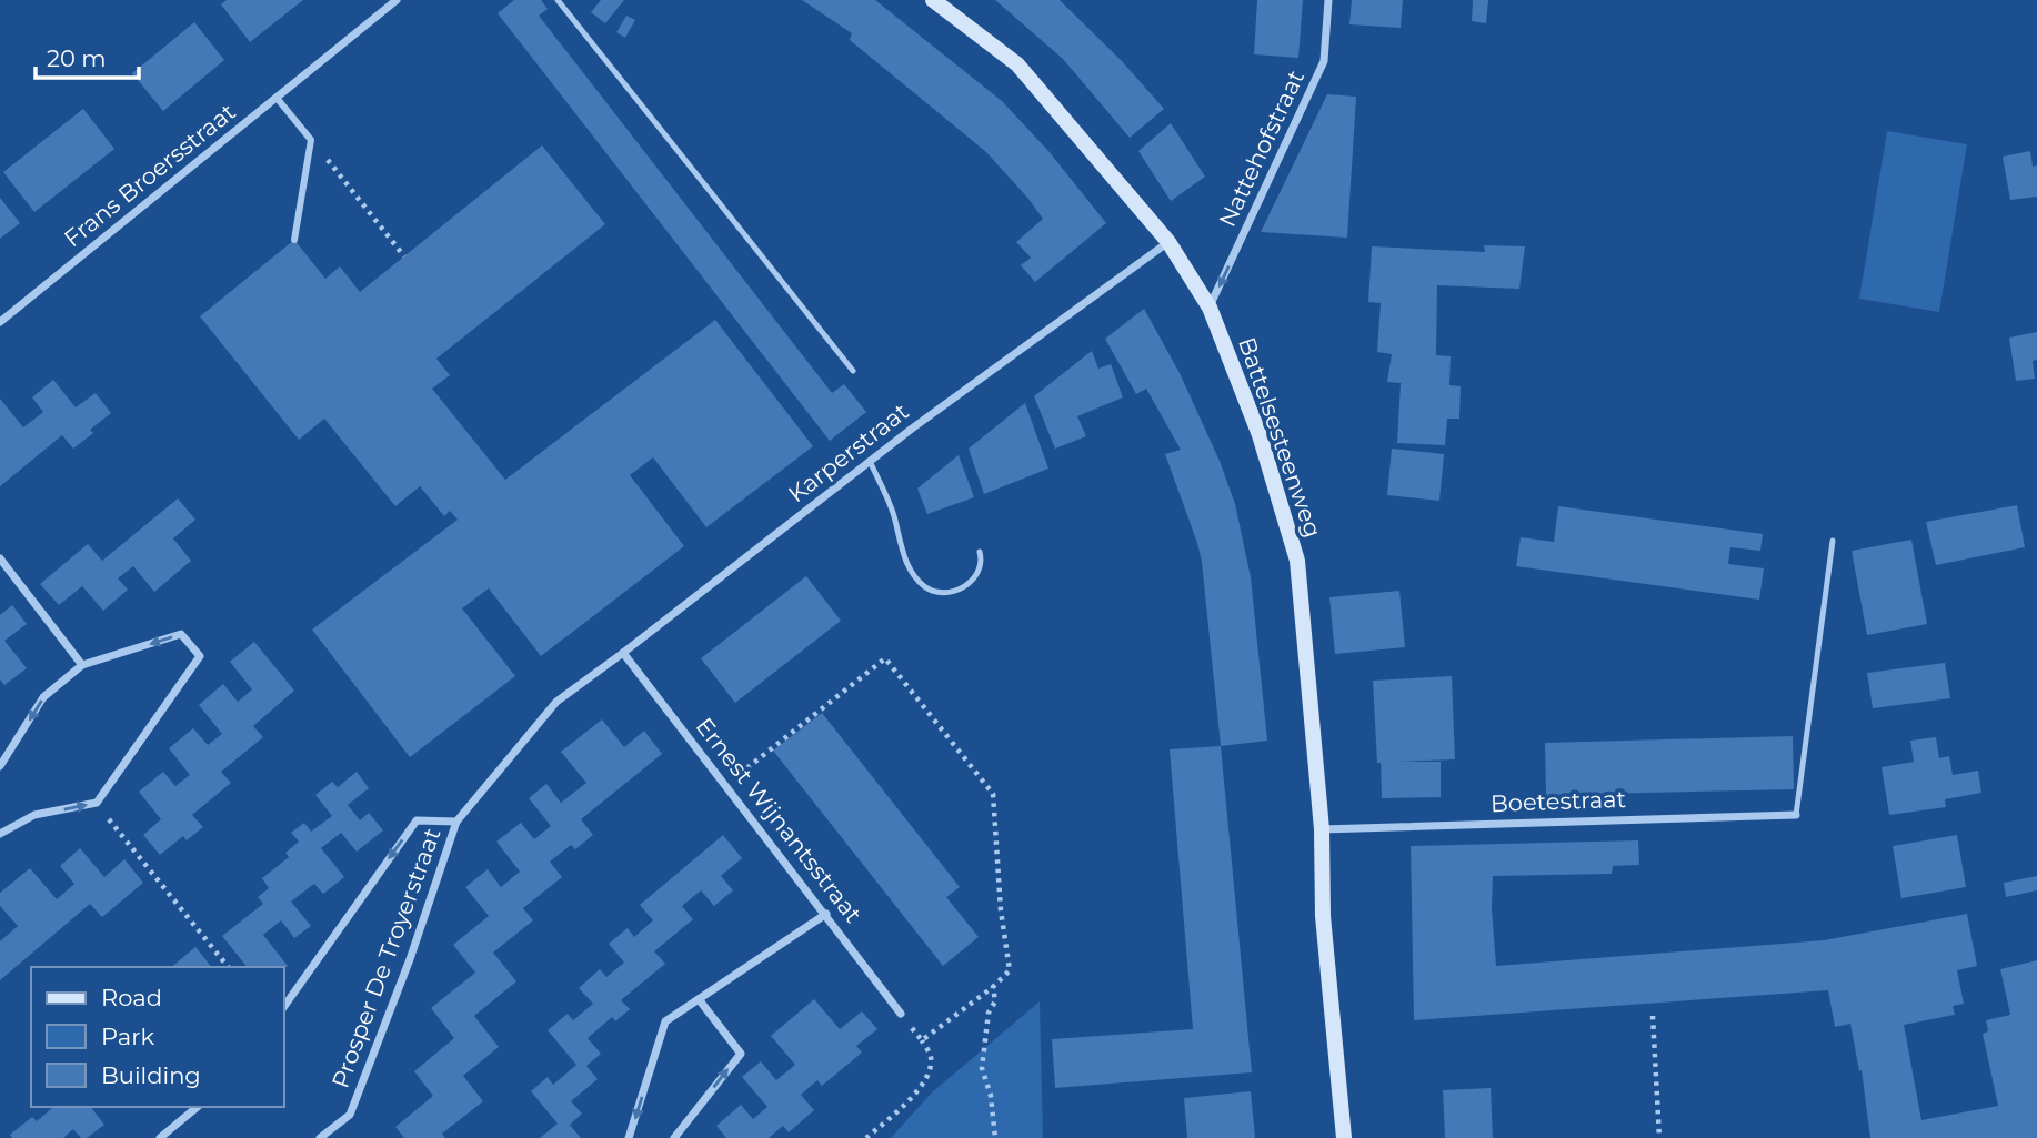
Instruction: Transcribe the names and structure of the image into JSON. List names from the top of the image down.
{
  "streets": {
    "main road": ["Battelsesteenweg"],
    "street": [
      "Nattehofstraat",
      "Frans Broersstraat",
      "Karperstraat",
      "Boetestraat",
      "Ernest Wijnantsstraat",
      "Prosper De Troyerstraat"
    ]
  },
  "crossings": [
    ["Nattehofstraat", "Battelsesteenweg"],
    ["Battelsesteenweg", "Karperstraat"],
    ["Battelsesteenweg", "Boetestraat"],
    ["Karperstraat", "Ernest Wijnantsstraat"],
    ["Karperstraat", "Prosper De Troyerstraat"]
  ],
  "one_way": ["Nattehofstraat"],
  "legend": ["Road", "Park", "Building"],
  "scale_bar": "20 m"
}
